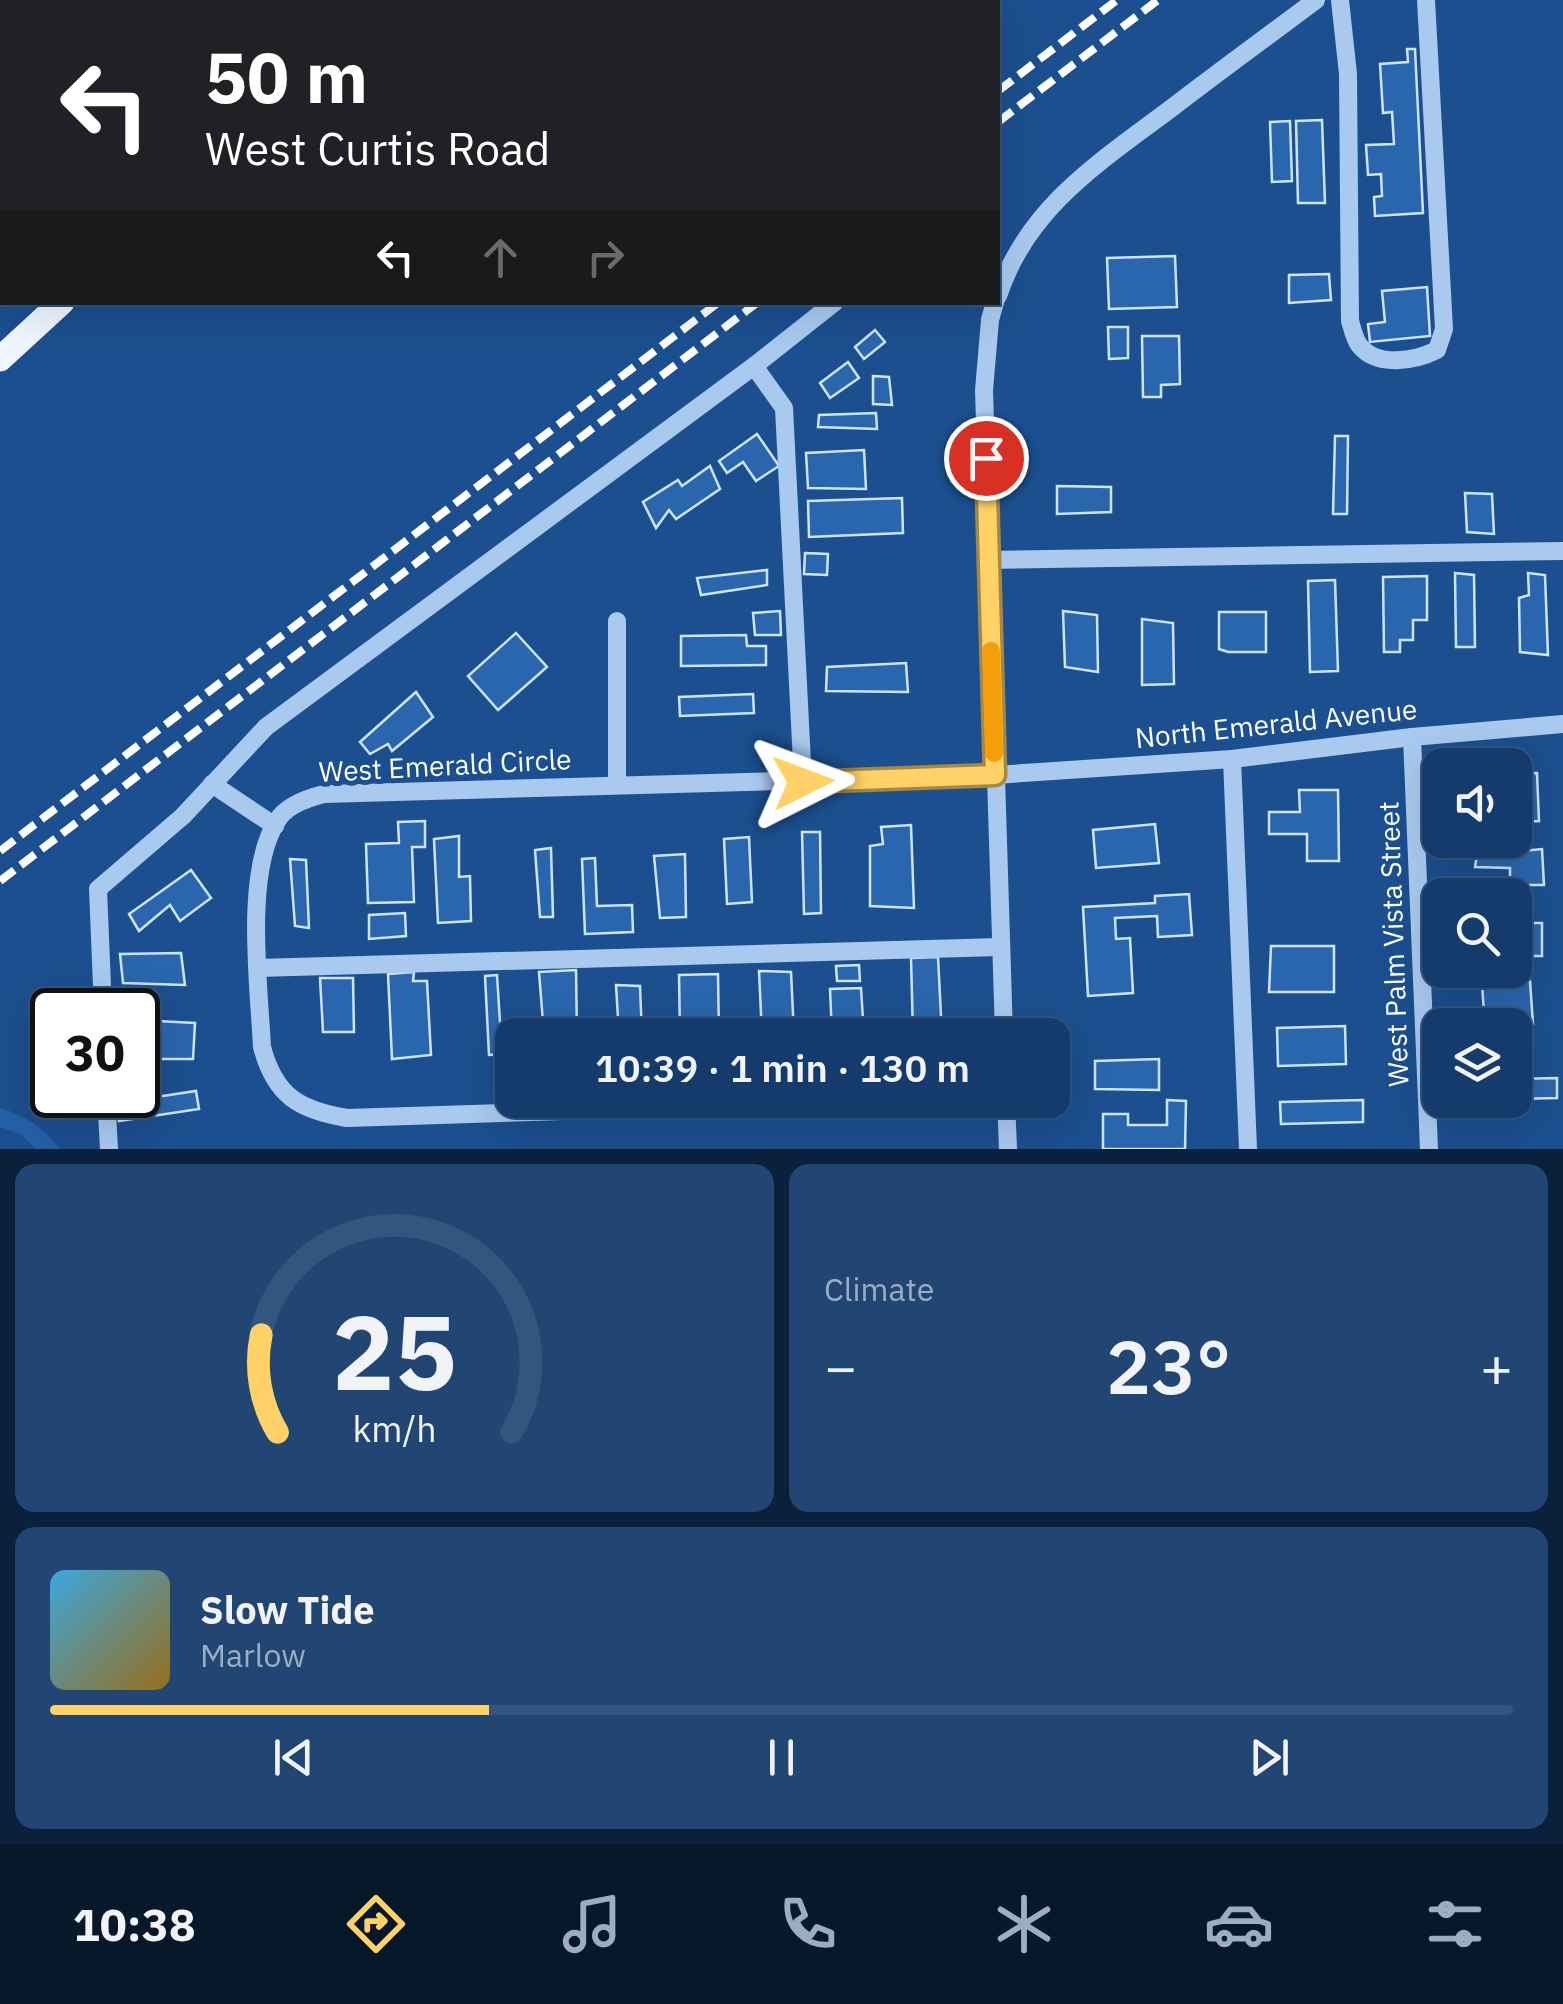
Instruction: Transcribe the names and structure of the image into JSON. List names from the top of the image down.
{
  "streets": {
    "street": ["North Emerald Avenue", "West Emerald Circle", "West Palm Vista Street"]
  },
  "crossings": [
    ["North Emerald Avenue", "West Emerald Circle"],
    ["North Emerald Avenue", "West Palm Vista Street"]
  ],
  "page": {
    "turn": ["50 m", "West Curtis Road"],
    "limit": "30",
    "trip": "10:39 · 1 min · 130 m",
    "tile": "Climate",
    "heat": ["−", "23°", "+"],
    "song": ["Slow Tide", "Marlow"],
    "tabs": "10:38",
    "gauge": ["25", "km/h"]
  }
}
